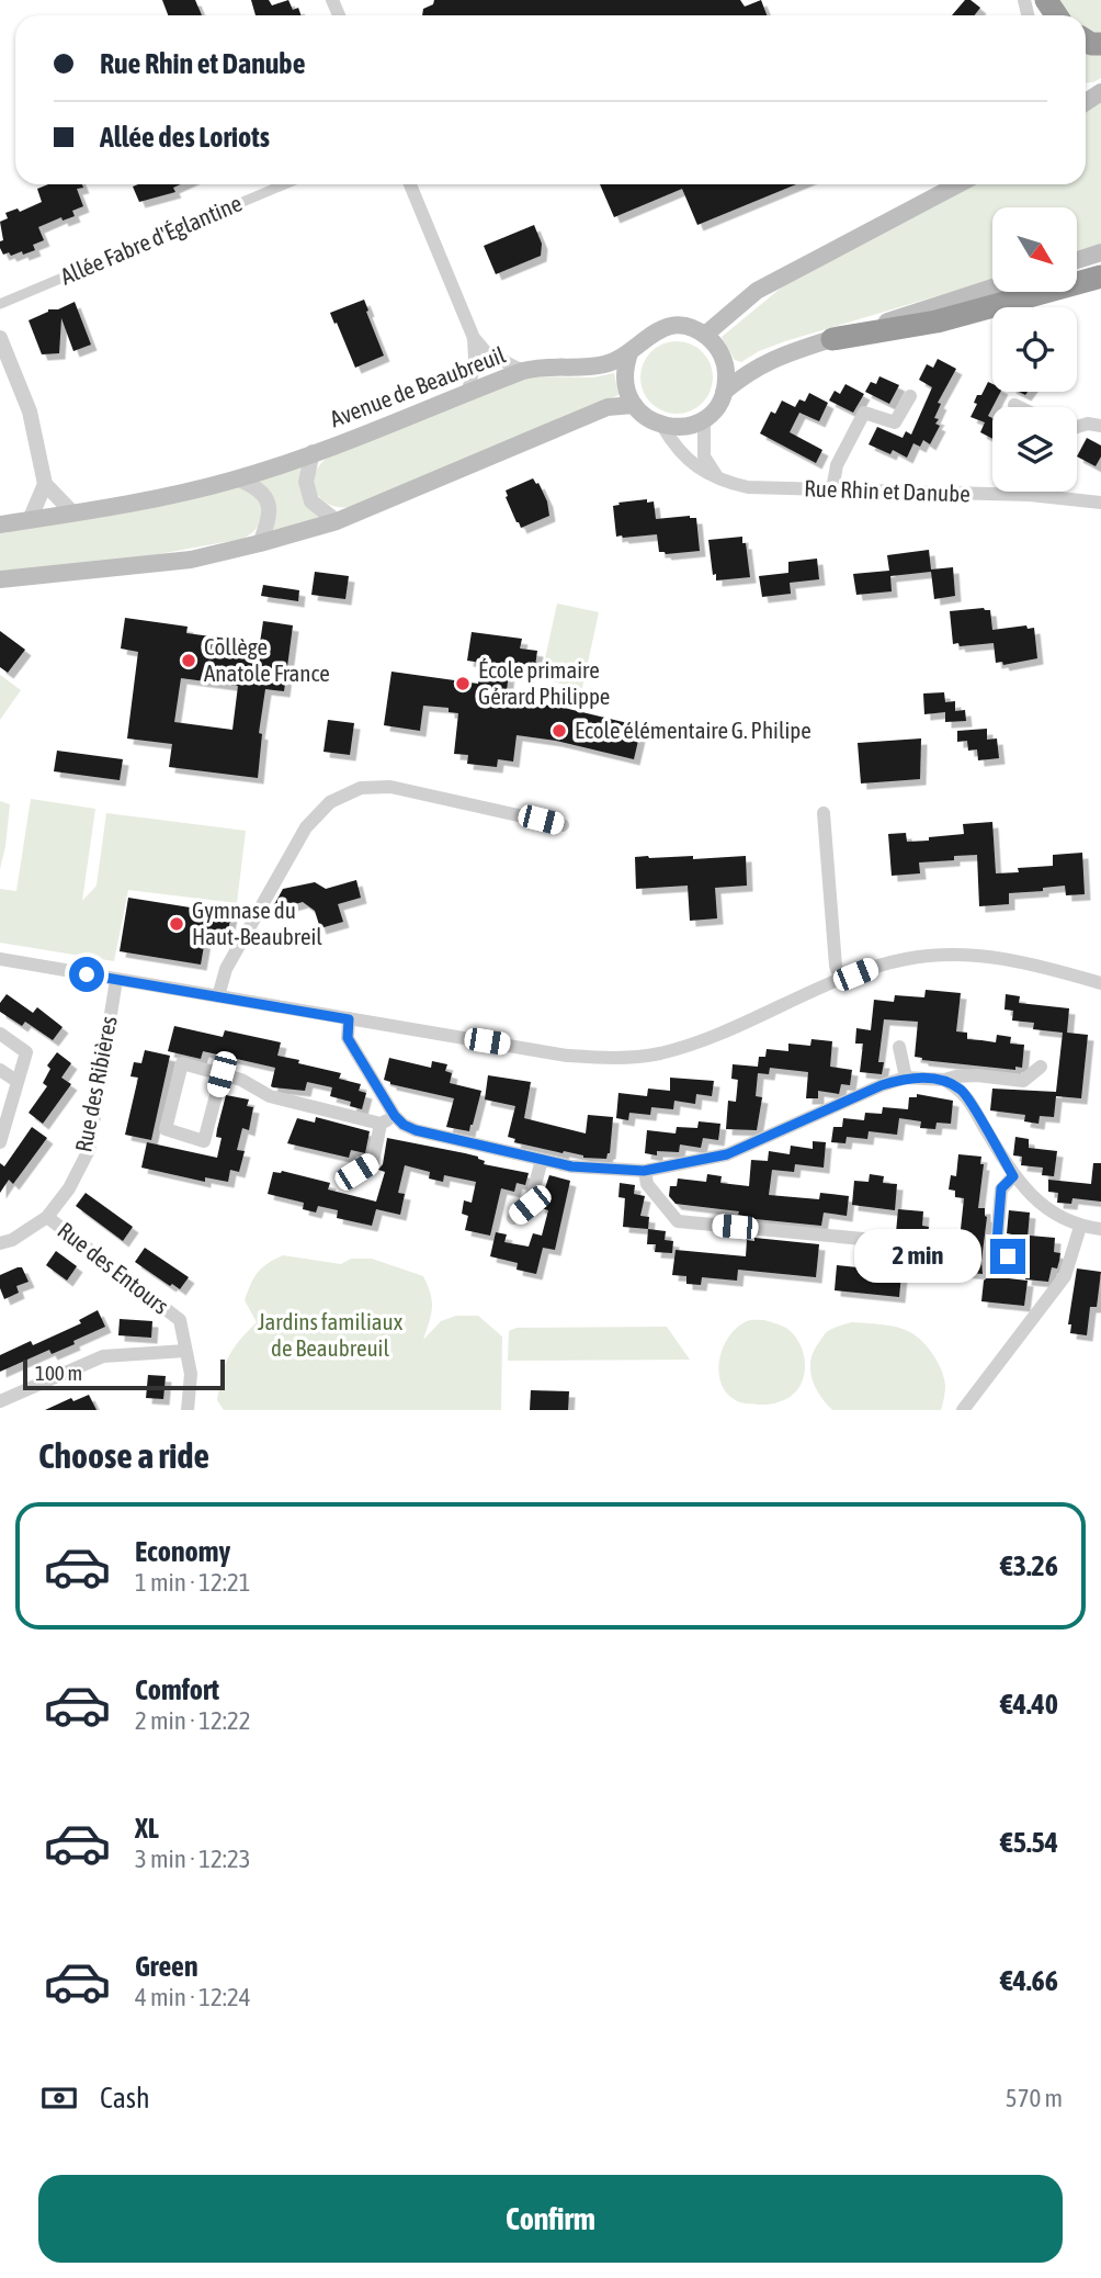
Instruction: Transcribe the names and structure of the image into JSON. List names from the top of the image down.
{
  "streets": {
    "main road": ["Avenue de Beaubreuil"],
    "street": [
      "Allée Fabre d'Églantine",
      "Rue Rhin et Danube",
      "Rue des Ribières",
      "Rue des Entours"
    ]
  },
  "crossings": [
    ["Avenue de Beaubreuil", "Rue Rhin et Danube"],
    ["Rue des Ribières", "Rue des Entours"]
  ],
  "parks": ["Jardins familiaux de Beaubreuil"],
  "places": [
    "Collège Anatole France",
    "École primaire Gérard Philippe",
    "Ecole élémentaire G. Philipe",
    "Gymnase du Haut-Beaubreil"
  ],
  "scale_bar": "100 m",
  "north": "bottom right",
  "page": {
    "banner": ["Rue Rhin et Danube", "Allée des Loriots"],
    "bubble": "2 min",
    "scale": "100 m",
    "heading": "Choose a ride",
    "list": [
      {
        "name": "Economy",
        "note": "1 min · 12:21",
        "value": "€3.26"
      },
      {
        "name": "Comfort",
        "note": "2 min · 12:22",
        "value": "€4.40"
      },
      {
        "name": "XL",
        "note": "3 min · 12:23",
        "value": "€5.54"
      },
      {
        "name": "Green",
        "note": "4 min · 12:24",
        "value": "€4.66"
      }
    ],
    "pay": ["Cash", "570 m"],
    "buttons": "Confirm"
  }
}
